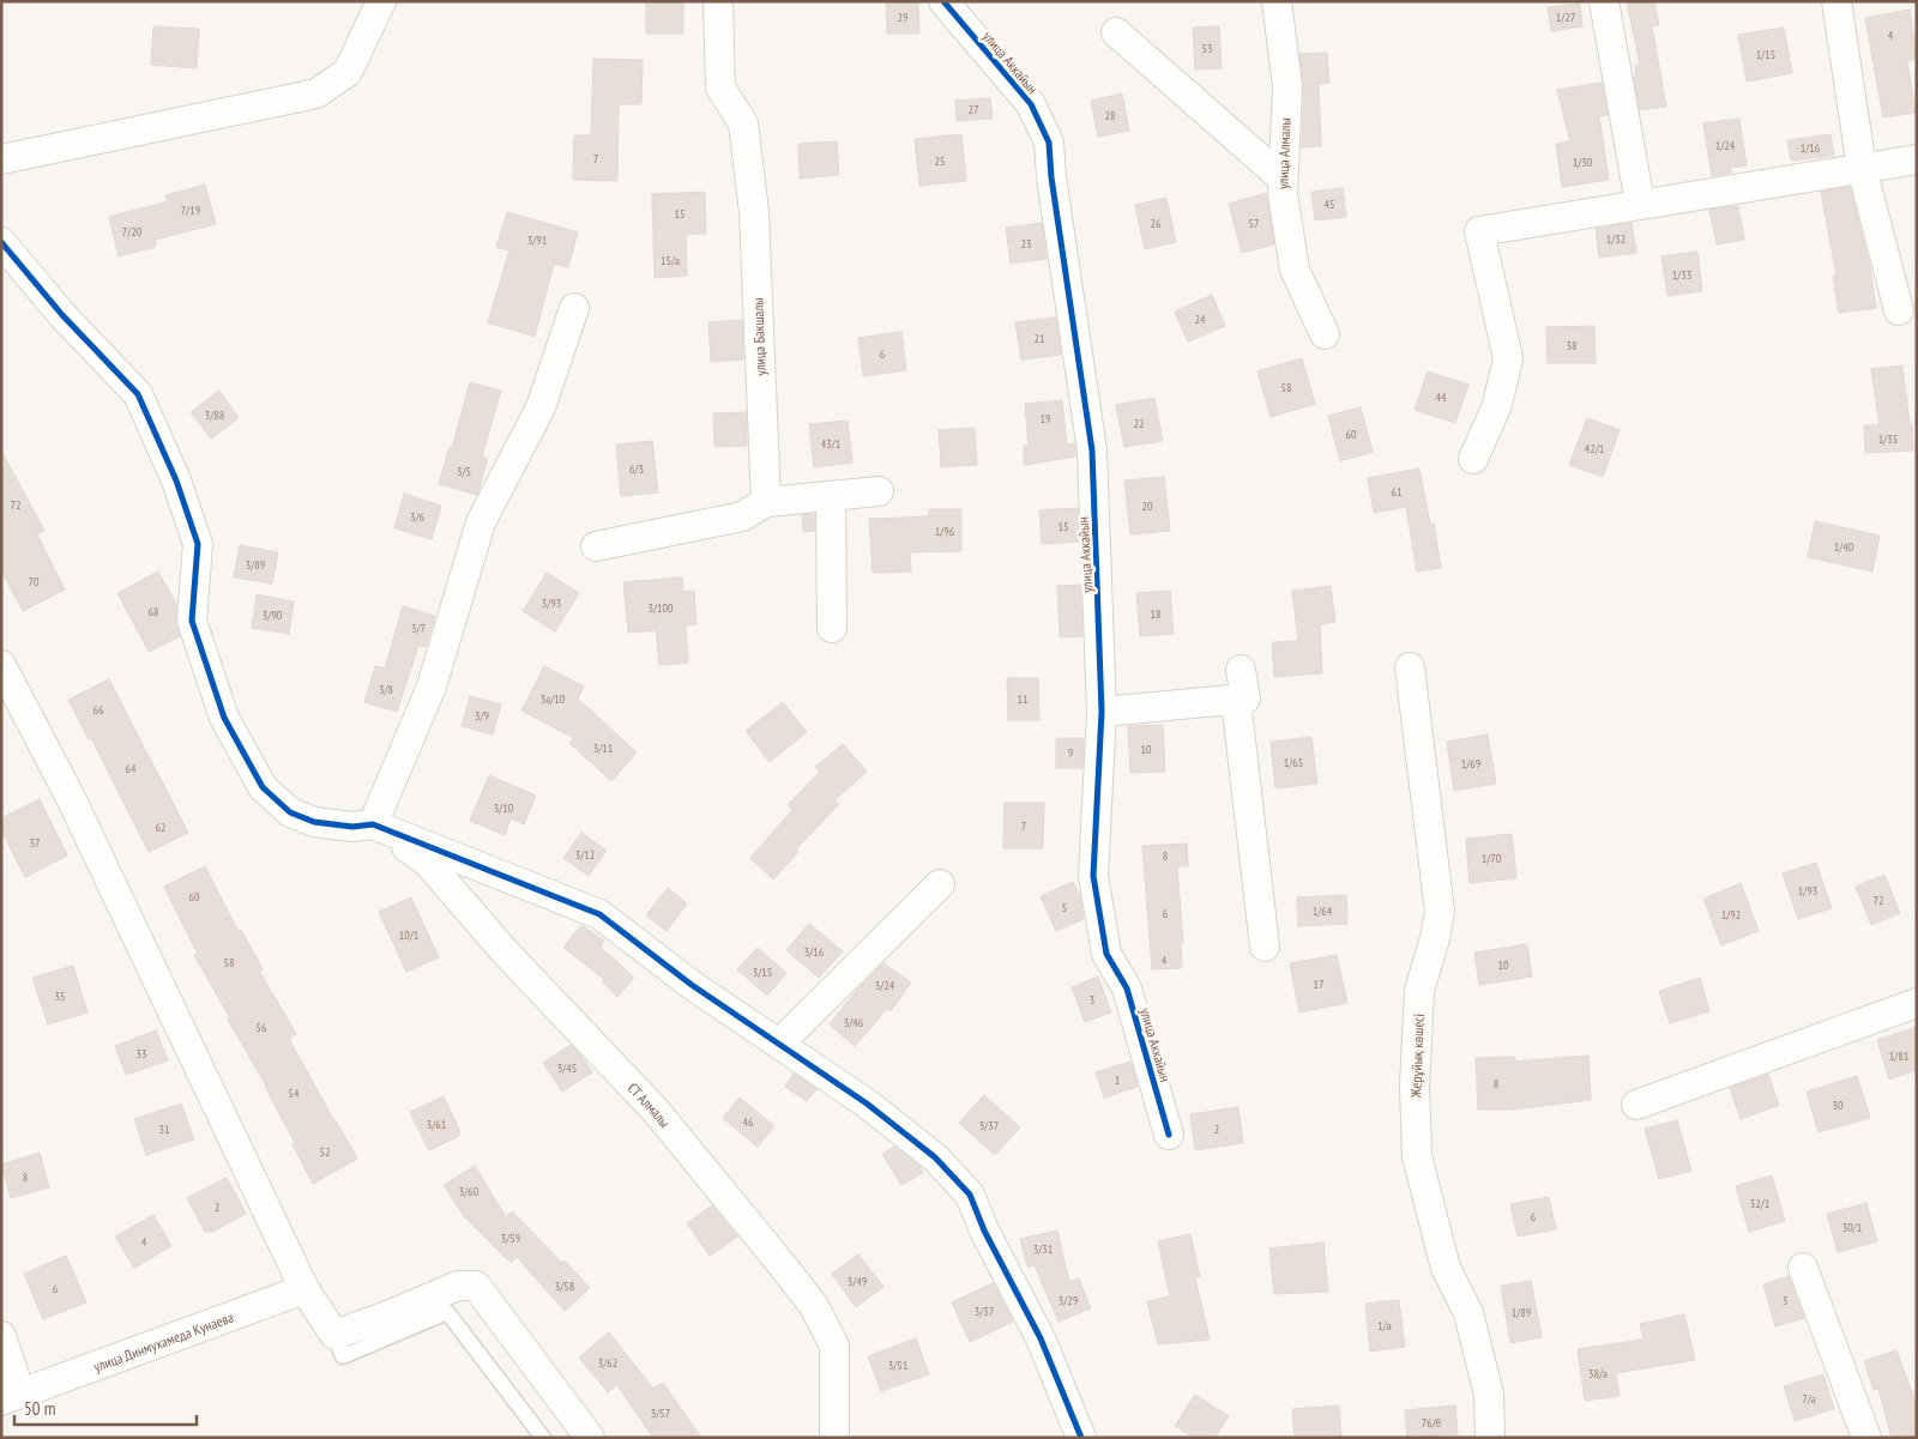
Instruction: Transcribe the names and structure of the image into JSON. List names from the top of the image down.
{
  "streets": {
    "street": [
      "улица Аккайын",
      "улица Алмалы",
      "улица Бакшалы",
      "Жерұйық көшесі",
      "СТ Алмалы",
      "улица Динмухамеда Кунаева"
    ]
  },
  "house_numbers": [
    "29",
    "1/27",
    "4",
    "53",
    "1/15",
    "27",
    "28",
    "1/24",
    "1/16",
    "7",
    "25",
    "1/30",
    "45",
    "7/19",
    "15",
    "26",
    "57",
    "7/20",
    "1/32",
    "3/91",
    "23",
    "15/а",
    "1/33",
    "24",
    "21",
    "38",
    "6",
    "58",
    "44",
    "3/88",
    "19",
    "22",
    "60",
    "1/35",
    "43/1",
    "42/1",
    "6/3",
    "3/5",
    "61",
    "72",
    "20",
    "3/6",
    "15",
    "1/96",
    "1/40",
    "3/89",
    "70",
    "3/93",
    "3/100",
    "68",
    "18",
    "3/90",
    "3/7",
    "3/8",
    "3а/10",
    "11",
    "66",
    "3/9",
    "3/11",
    "10",
    "9",
    "1/65",
    "1/69",
    "64",
    "3/10",
    "7",
    "62",
    "37",
    "3/12",
    "8",
    "1/70",
    "1/93",
    "60",
    "72",
    "5",
    "1/64",
    "6",
    "1/92",
    "10/1",
    "3/16",
    "4",
    "58",
    "10",
    "3/15",
    "17",
    "3/24",
    "35",
    "3",
    "3/46",
    "56",
    "33",
    "1/81",
    "3/45",
    "1",
    "8",
    "54",
    "30",
    "46",
    "3/61",
    "3/37",
    "31",
    "2",
    "52",
    "8",
    "3/60",
    "32/1",
    "2",
    "6",
    "30/1",
    "3/59",
    "4",
    "3/31",
    "3/49",
    "3/58",
    "6",
    "3/29",
    "3",
    "3/37",
    "1/89",
    "1/а",
    "3/62",
    "3/51",
    "38/а",
    "7/а",
    "3/57",
    "76/б"
  ],
  "scale_bar": "50 m"
}
